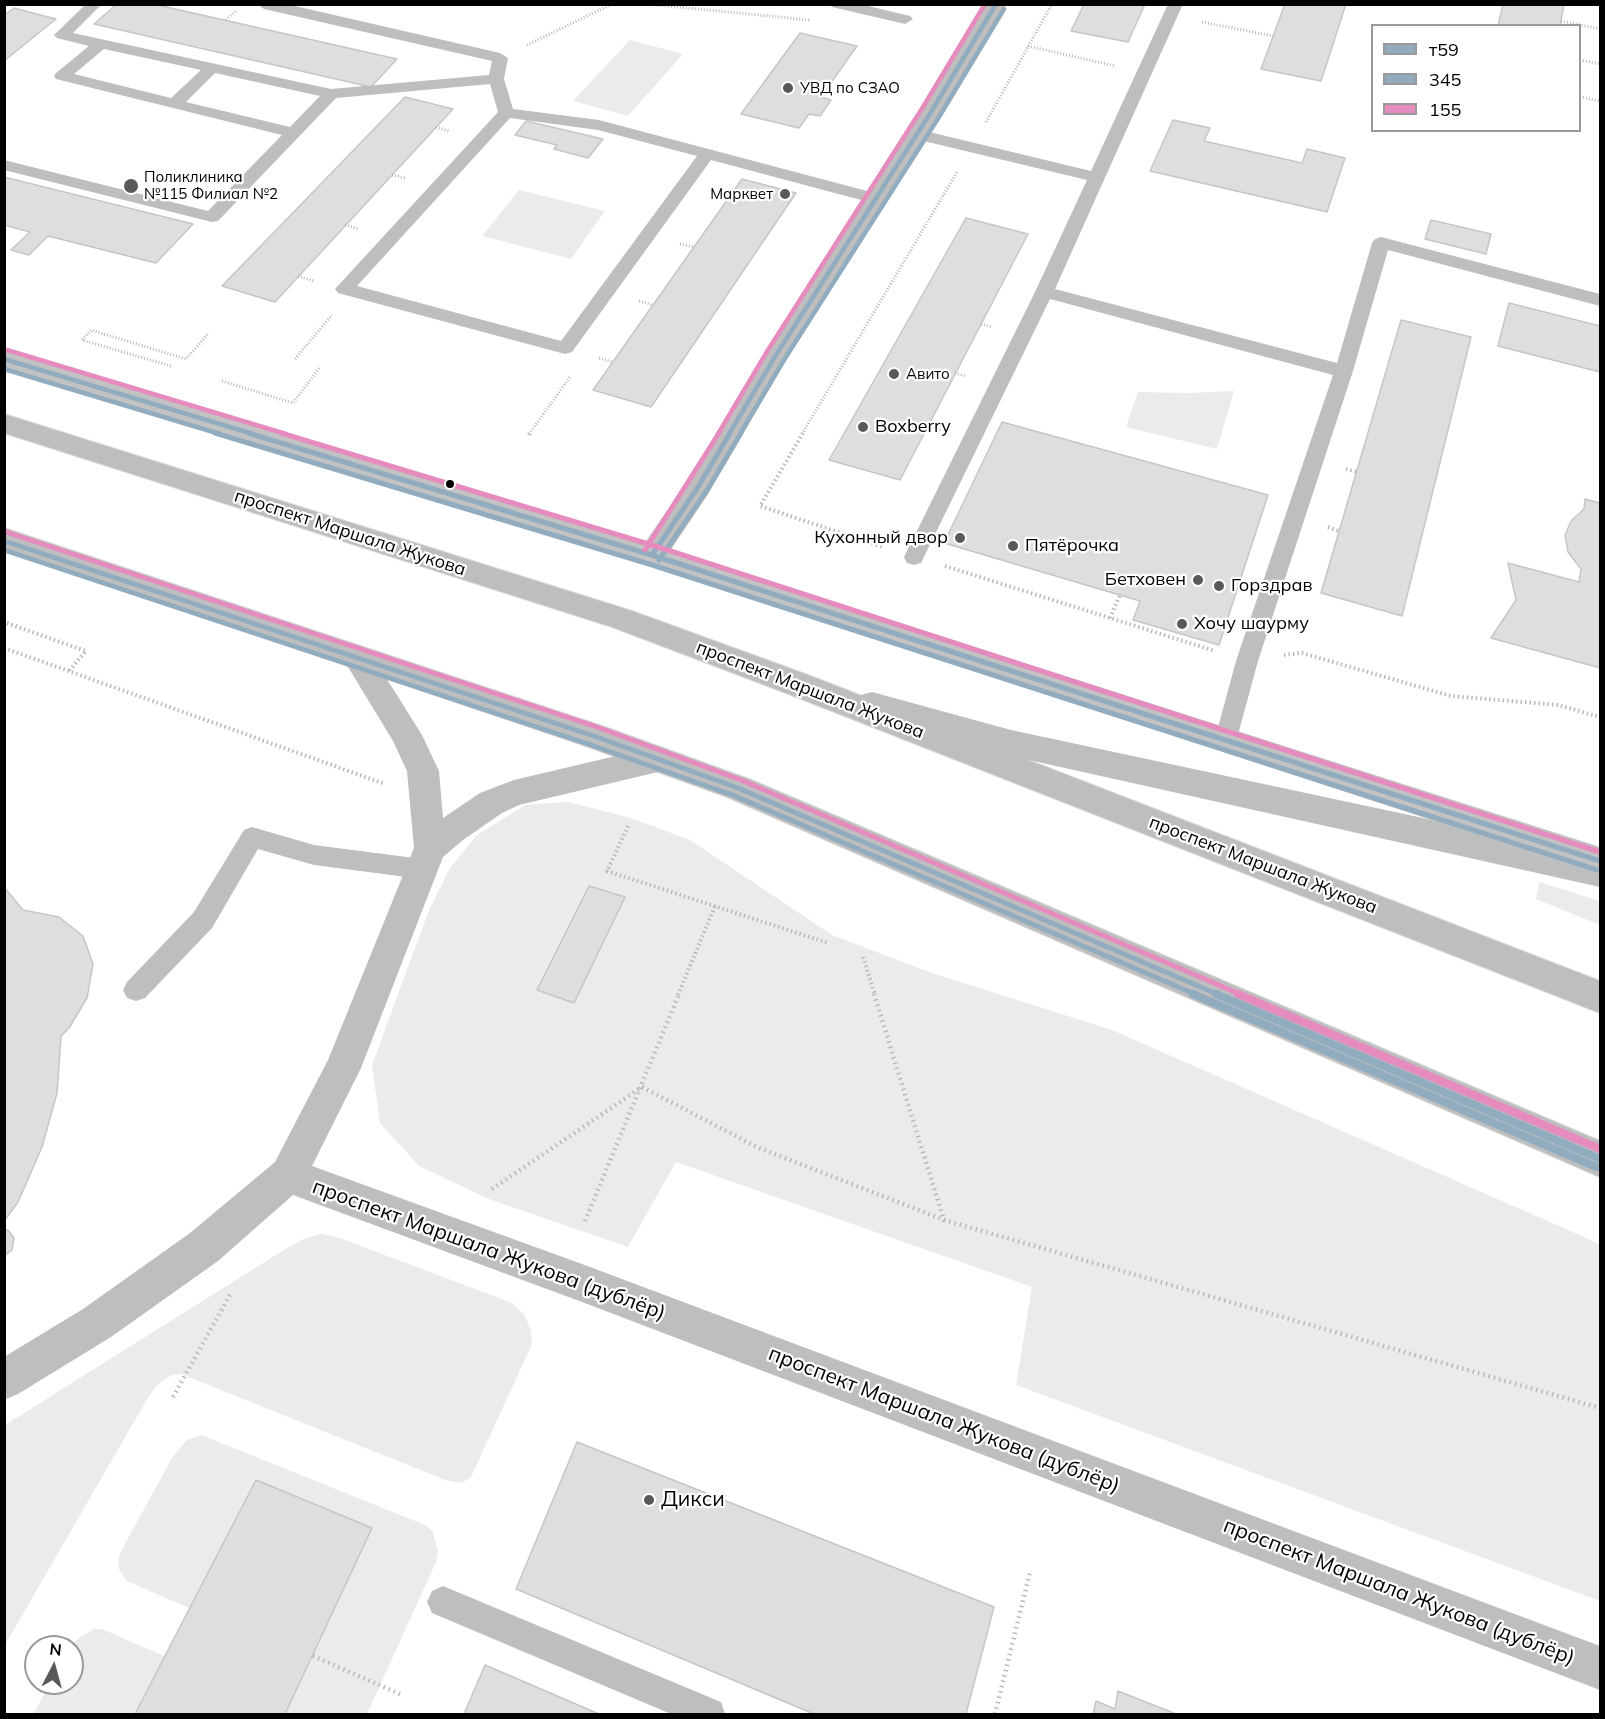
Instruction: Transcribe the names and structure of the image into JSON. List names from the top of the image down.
{
  "streets": {
    "street": ["проспект Маршала Жукова", "проспект Маршала Жукова (дублёр)"]
  },
  "places": [
    "УВД по СЗАО",
    "Поликлиника №115 Филиал №2",
    "Марквет",
    "Авито",
    "Boxberry",
    "Кухонный двор",
    "Пятёрочка",
    "Бетховен",
    "Горздрав",
    "Хочу шаурму",
    "Дикси"
  ],
  "lines": ["transit line т59", "transit line 155", "transit line 345"],
  "legend": ["т59", "345", "155"],
  "north": "top"
}
